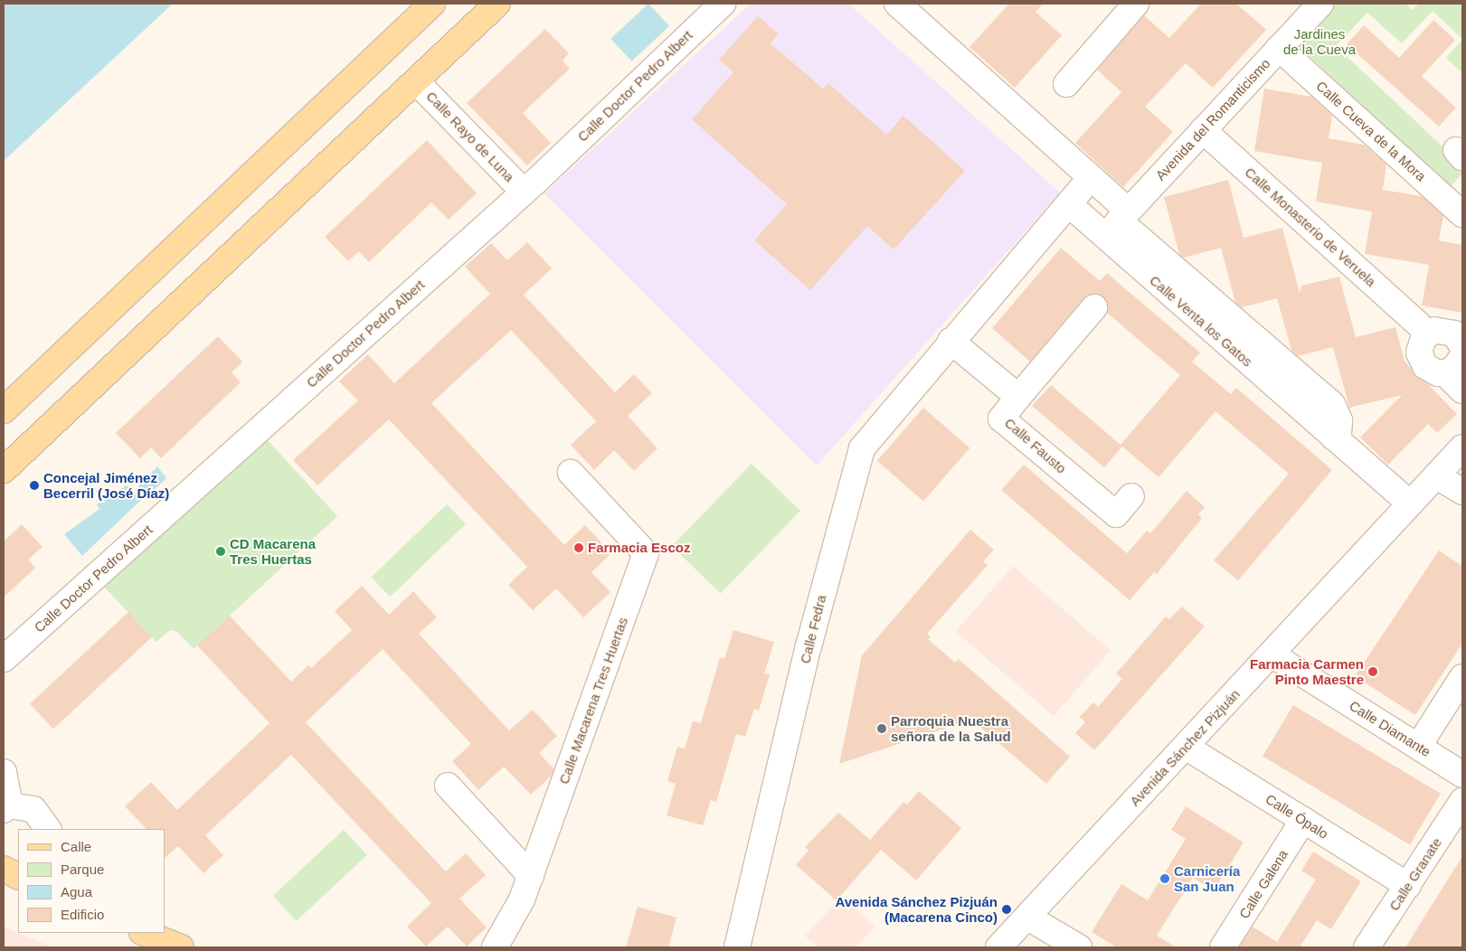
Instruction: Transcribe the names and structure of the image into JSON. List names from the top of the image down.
{
  "streets": {
    "street": [
      "Calle Doctor Pedro Albert",
      "Avenida del Romanticismo",
      "Calle Cueva de la Mora",
      "Calle Rayo de Luna",
      "Calle Monasterio de Veruela",
      "Calle Venta los Gatos",
      "Calle Fausto",
      "Calle Fedra",
      "Calle Macarena Tres Huertas",
      "Calle Diamante",
      "Avenida Sánchez Pizjuán",
      "Calle Ópalo",
      "Calle Granate",
      "Calle Galena"
    ]
  },
  "crossings": [
    ["Calle Doctor Pedro Albert", "Calle Rayo de Luna"],
    ["Avenida del Romanticismo", "Calle Cueva de la Mora"],
    ["Avenida del Romanticismo", "Calle Monasterio de Veruela"],
    ["Avenida del Romanticismo", "Calle Venta los Gatos"],
    ["Calle Venta los Gatos", "Avenida Sánchez Pizjuán"],
    ["Calle Fausto", "Calle Fedra"],
    ["Calle Diamante", "Avenida Sánchez Pizjuán"],
    ["Avenida Sánchez Pizjuán", "Calle Ópalo"],
    ["Calle Ópalo", "Calle Granate"],
    ["Calle Ópalo", "Calle Galena"]
  ],
  "parks": ["Jardines de la Cueva"],
  "places": [
    "Concejal Jiménez Becerril (José Díaz)",
    "Farmacia Escoz",
    "CD Macarena Tres Huertas",
    "Farmacia Carmen Pinto Maestre",
    "Parroquia Nuestra señora de la Salud",
    "Carnicería San Juan",
    "Avenida Sánchez Pizjuán (Macarena Cinco)"
  ],
  "legend": [
    "Calle",
    "Parque",
    "Agua",
    "Edificio"
  ]
}
